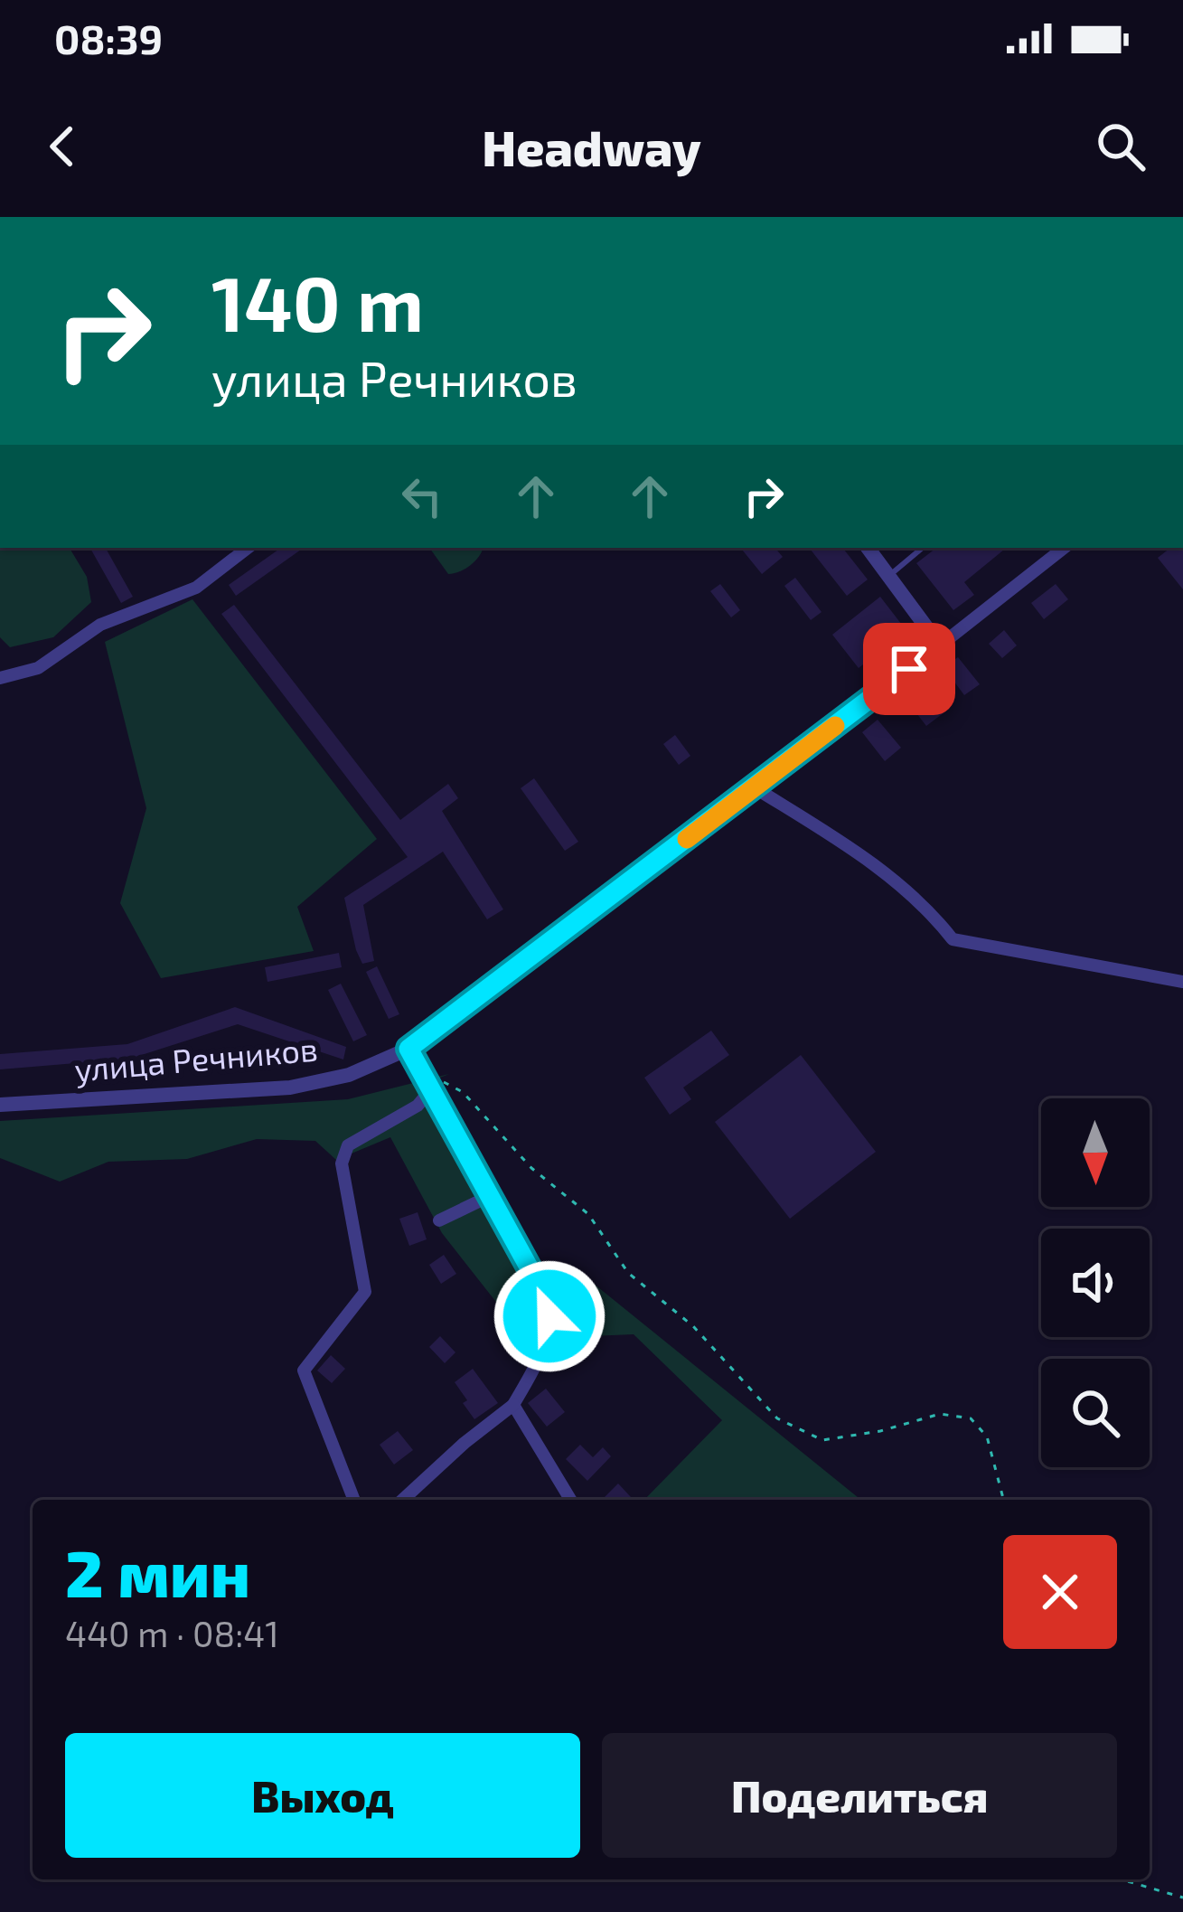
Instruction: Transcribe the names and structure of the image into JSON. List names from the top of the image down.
{
  "streets": {
    "street": ["улица Речников"]
  },
  "north": "bottom",
  "page": {
    "status": "08:39",
    "header": "Headway",
    "turn": ["140 m", "улица Речников"],
    "heading": ["2 мин", "440 m · 08:41"],
    "buttons": ["Выход", "Поделиться"]
  }
}
